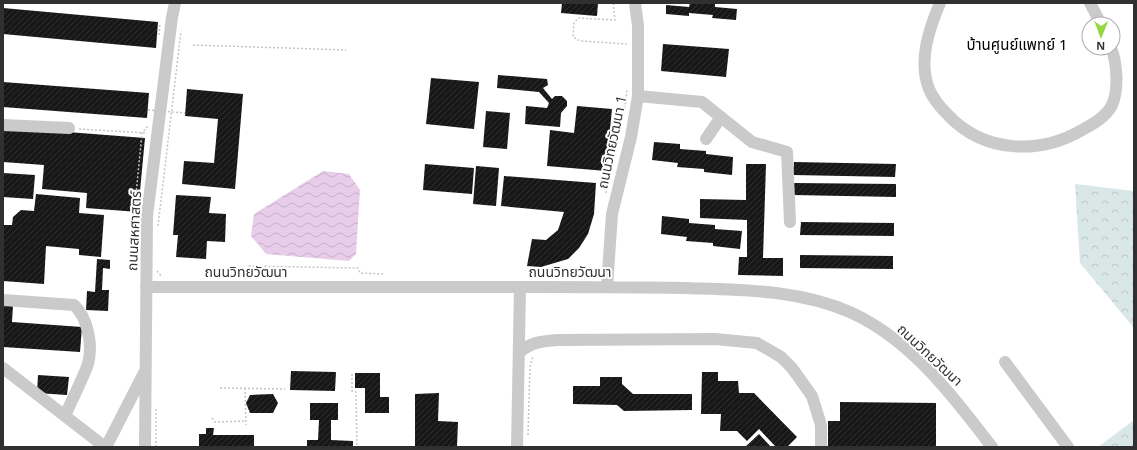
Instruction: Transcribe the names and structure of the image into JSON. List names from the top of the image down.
{
  "streets": {
    "street": ["ถนนวิทยวัฒนา 1", "ถนนสหศาสตร์", "ถนนวิทยวัฒนา"]
  },
  "crossings": [
    ["ถนนวิทยวัฒนา 1", "ถนนวิทยวัฒนา"],
    ["ถนนสหศาสตร์", "ถนนวิทยวัฒนา"]
  ],
  "districts": ["บ้านศูนย์แพทย์ 1"],
  "north": "bottom"
}
